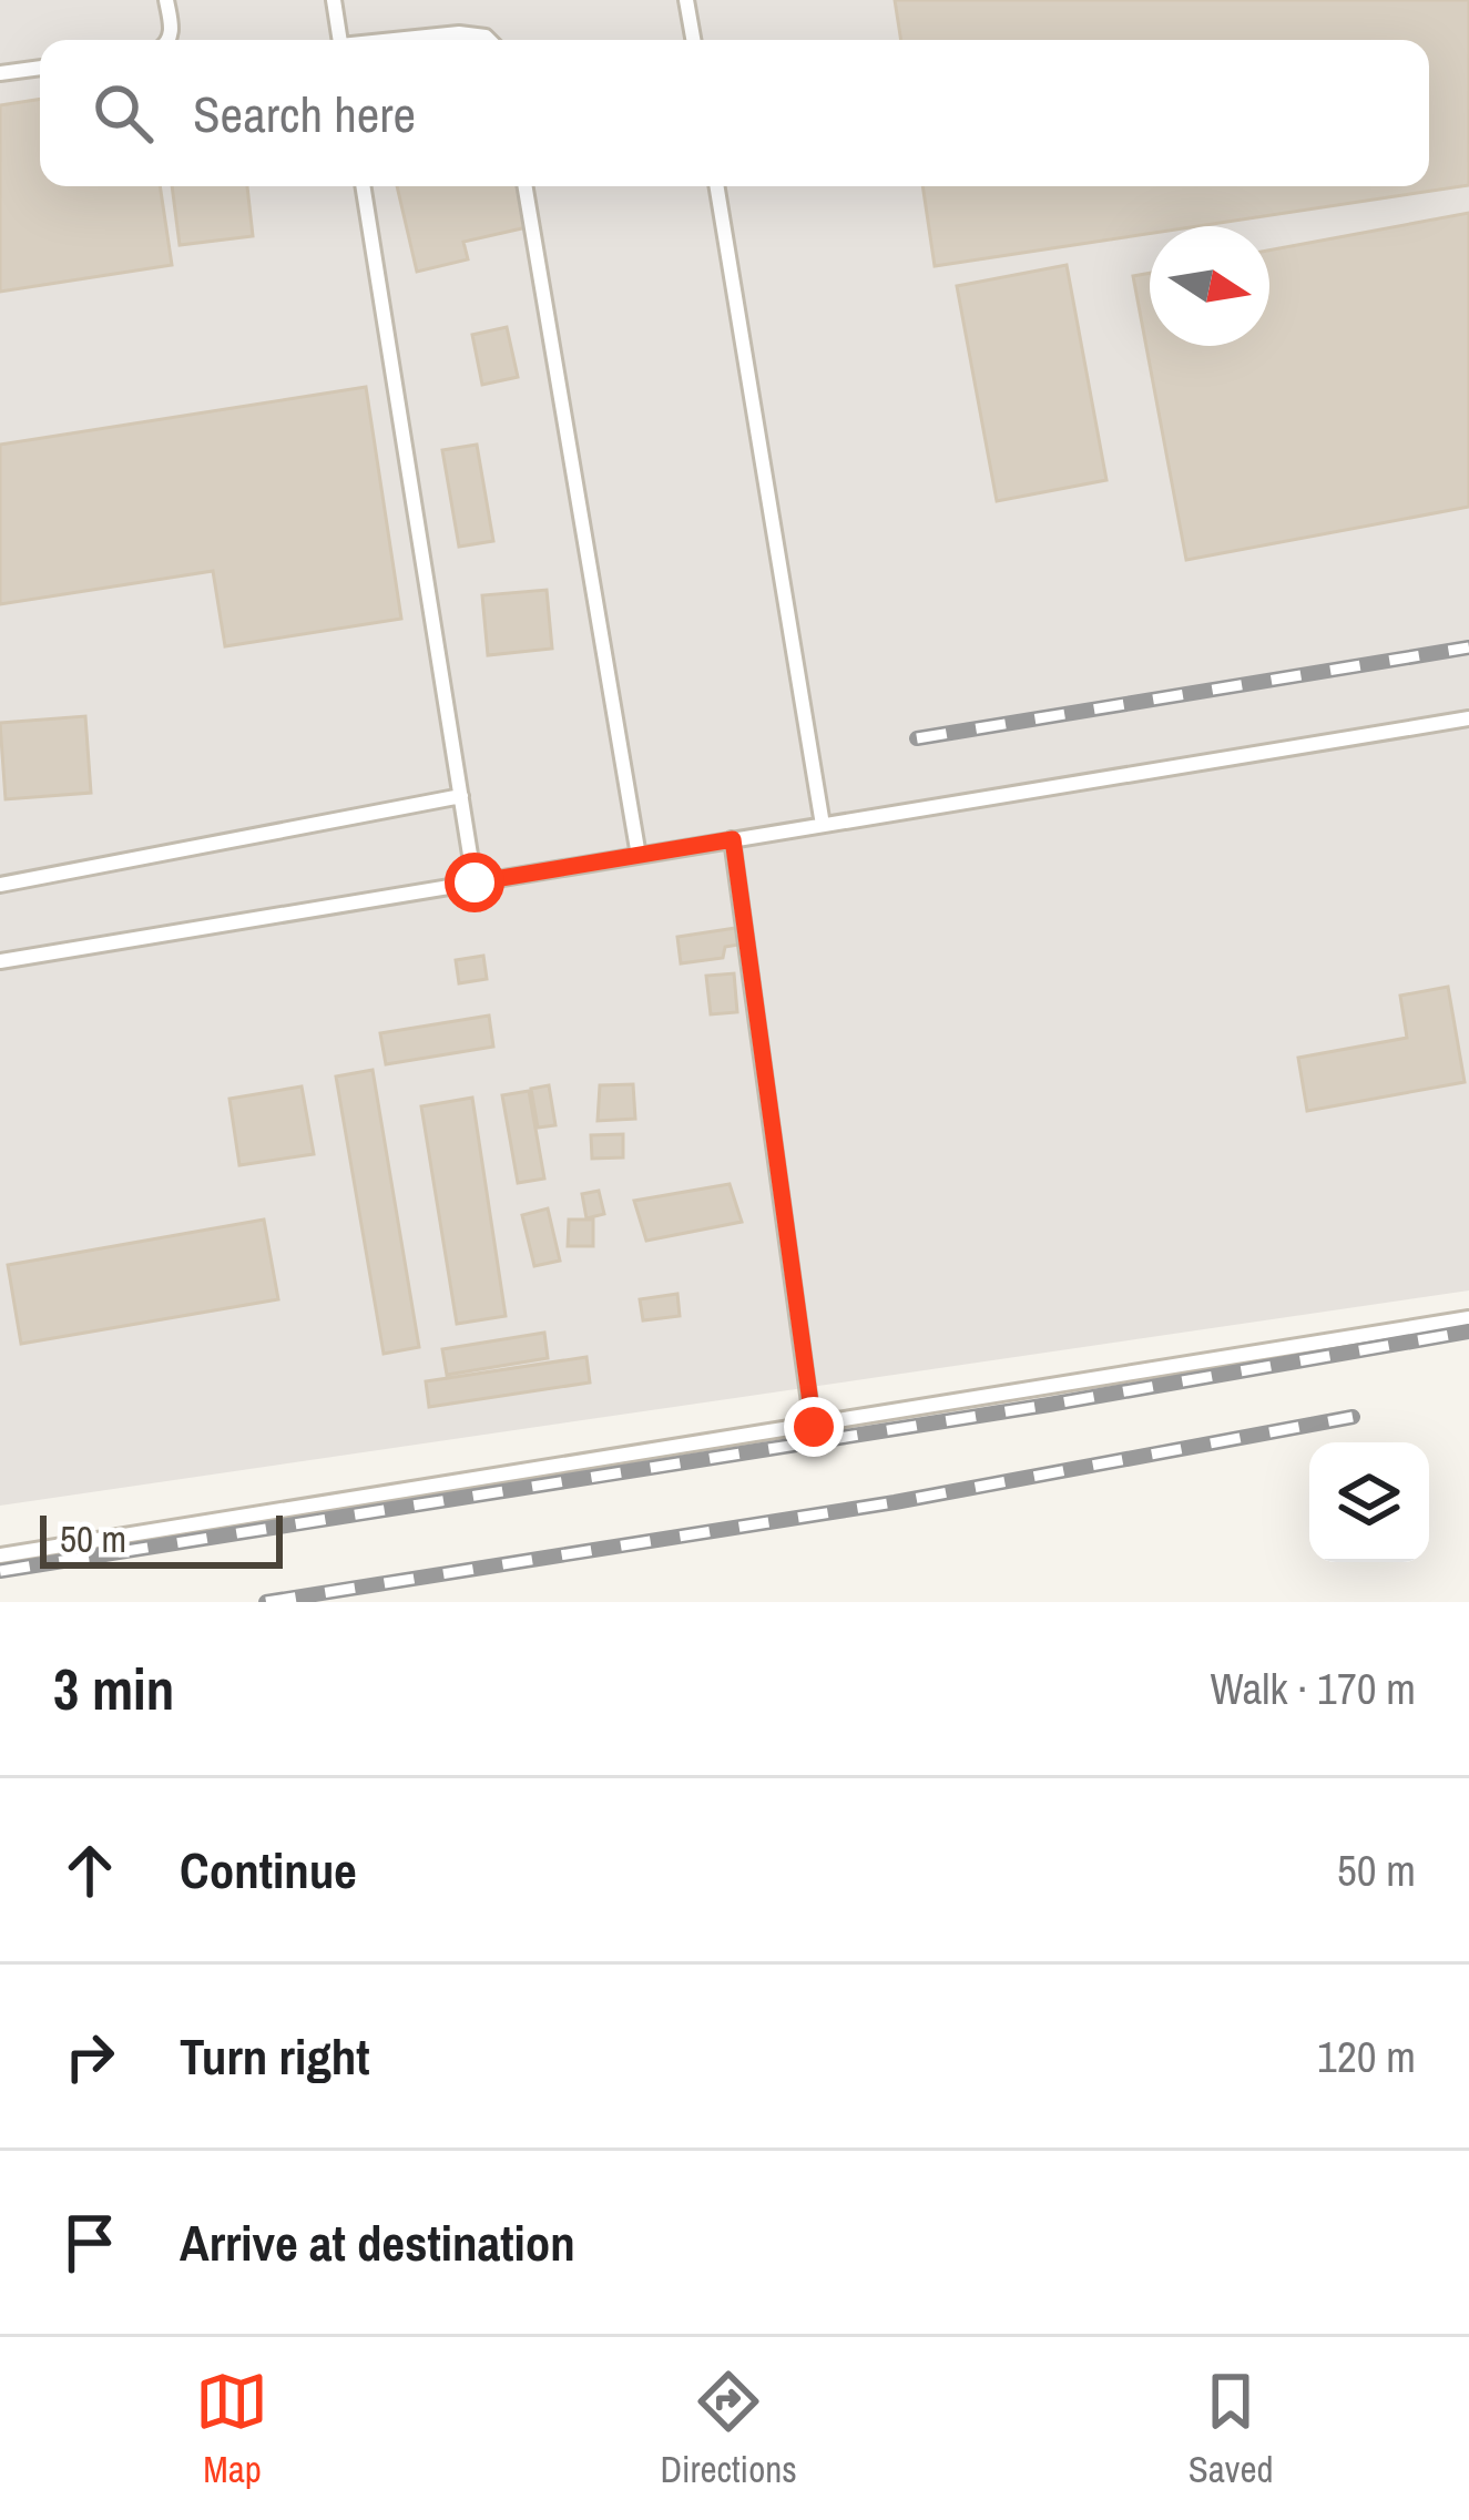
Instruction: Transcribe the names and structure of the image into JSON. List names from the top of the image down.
{
  "scale_bar": "50 m",
  "north": "right",
  "page": {
    "search": "Search here",
    "scale": "50 m",
    "heading": ["3 min", "Walk · 170 m"],
    "list": [
      ["Continue", "50 m"],
      ["Turn right", "120 m"],
      "Arrive at destination"
    ],
    "nav": ["Map", "Directions", "Saved"]
  }
}
